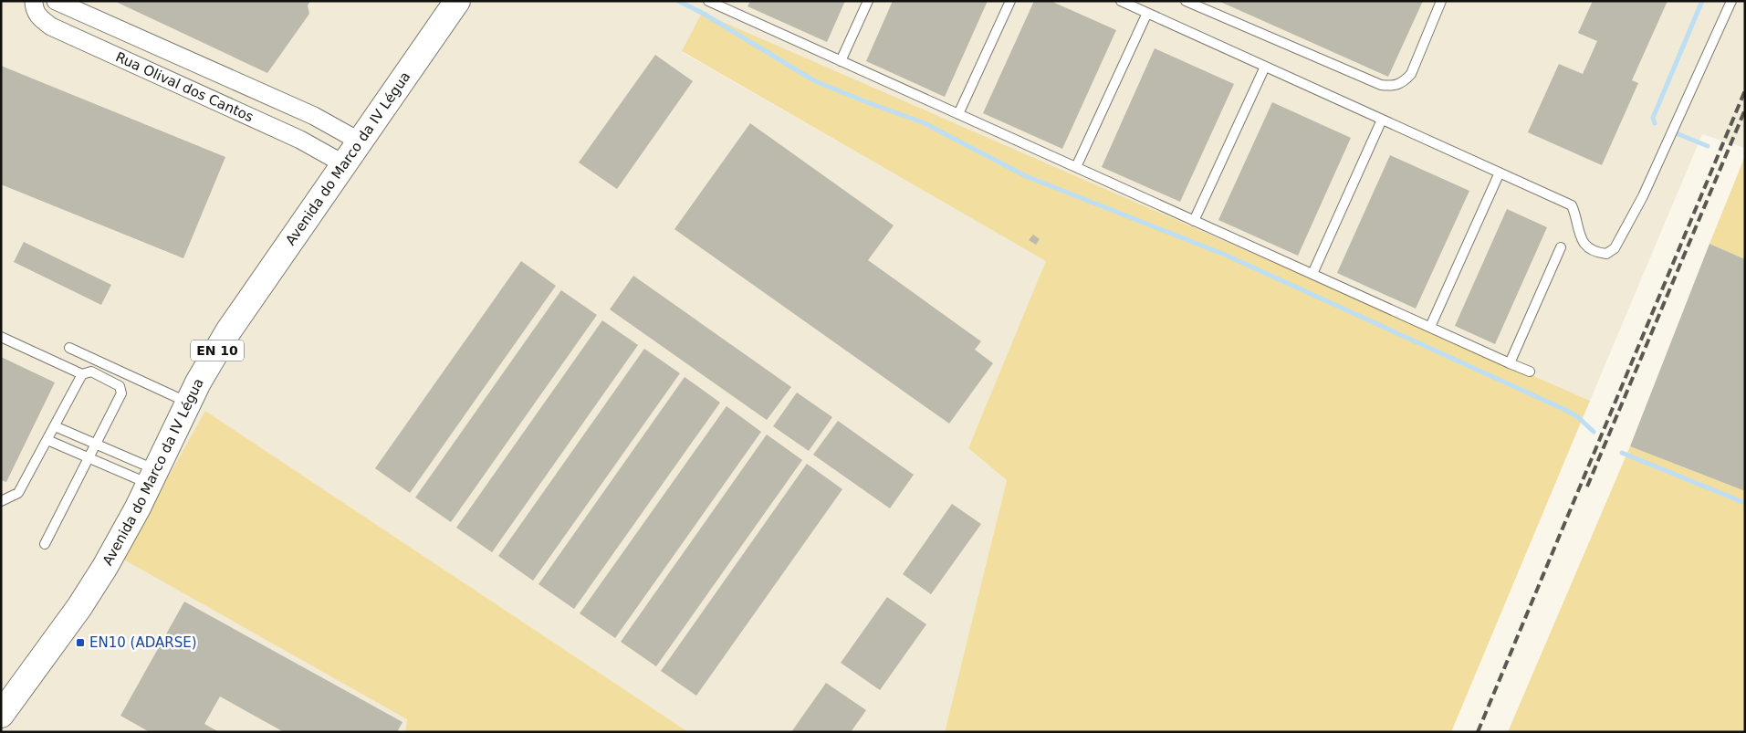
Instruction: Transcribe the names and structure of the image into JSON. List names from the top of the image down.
{
  "streets": {
    "main road": ["Avenida do Marco da IV Légua", "EN 10"],
    "street": ["Rua Olival dos Cantos"]
  },
  "crossings": [
    ["Rua Olival dos Cantos", "Avenida do Marco da IV Légua"]
  ],
  "places": {
    "transit": ["EN10 (ADARSE)"]
  }
}
